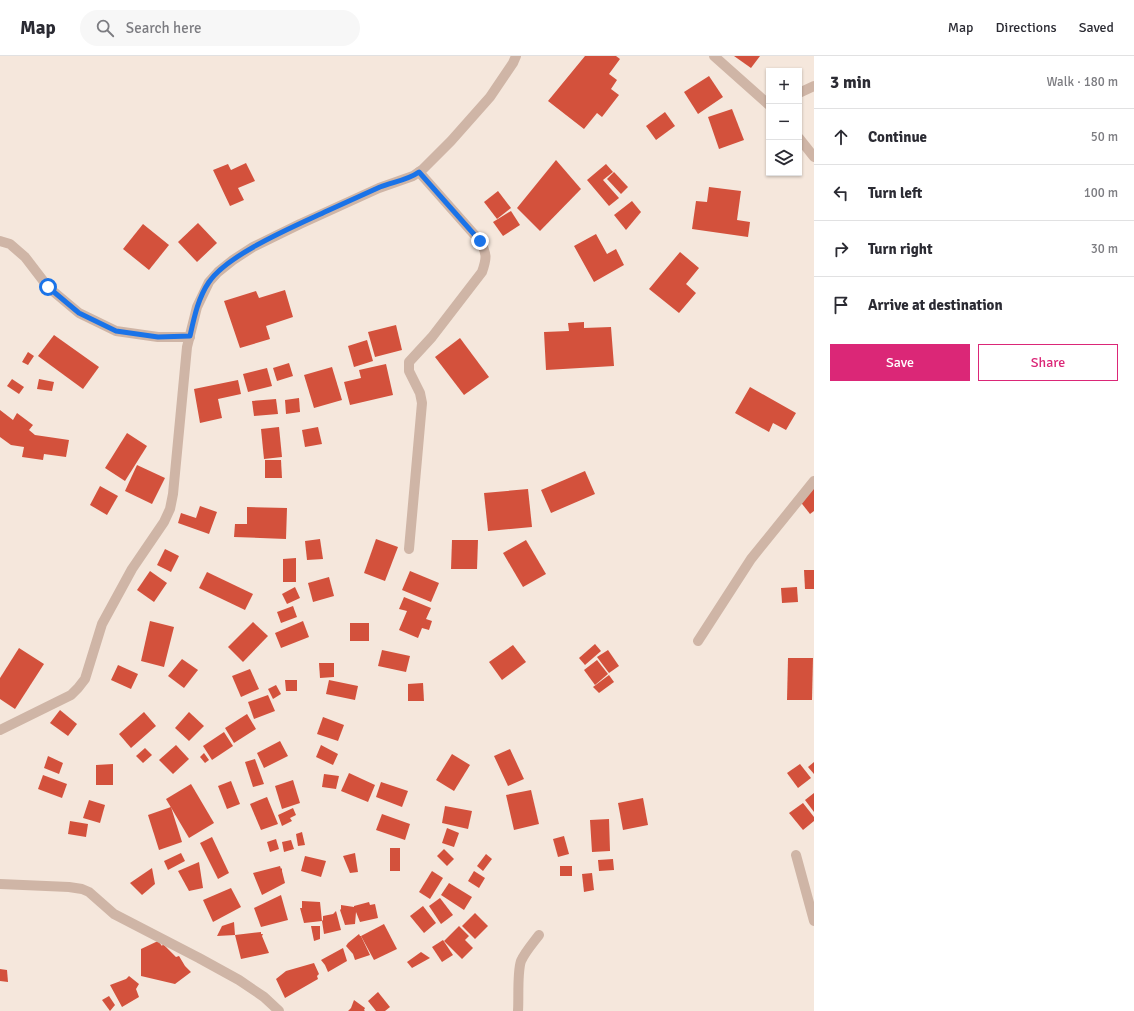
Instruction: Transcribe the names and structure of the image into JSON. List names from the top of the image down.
{
  "page": {
    "header": "Map",
    "search": "Search here",
    "nav": ["Map", "Directions", "Saved"],
    "heading": ["3 min", "Walk · 180 m"],
    "map_buttons": ["+", "−"],
    "list": [
      ["Continue", "50 m"],
      ["Turn left", "100 m"],
      ["Turn right", "30 m"],
      "Arrive at destination"
    ],
    "buttons": ["Save", "Share"]
  }
}
